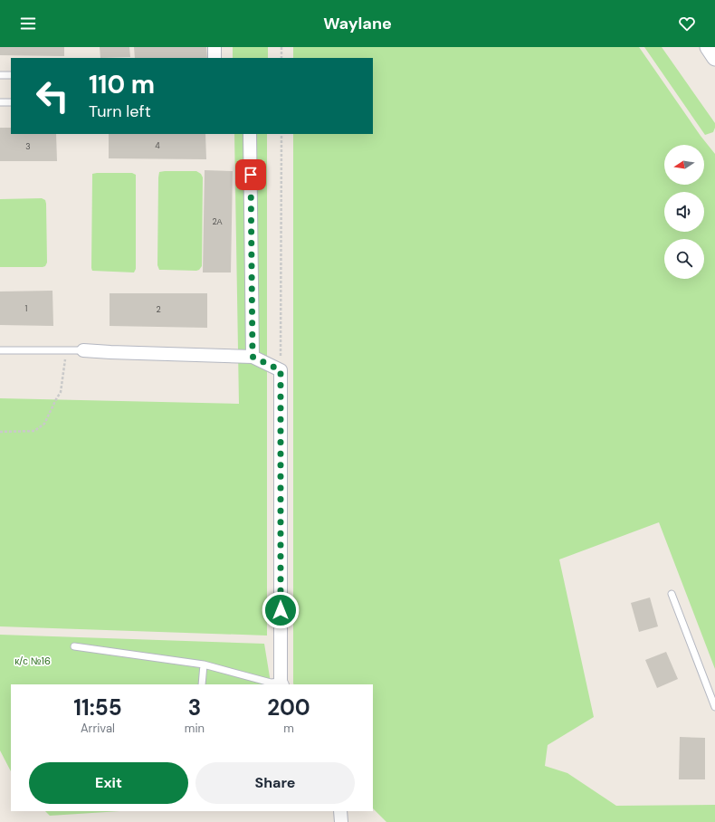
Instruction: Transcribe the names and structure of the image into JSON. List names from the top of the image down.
{
  "parks": ["к/с №16"],
  "house_numbers": [
    "4",
    "3",
    "2А",
    "1",
    "2"
  ],
  "north": "left",
  "page": {
    "header": "Waylane",
    "turn": ["110 m", "Turn left"],
    "eta": [
      "11:55",
      "Arrival",
      "3",
      "min",
      "200",
      "m"
    ],
    "buttons": ["Exit", "Share"]
  }
}
